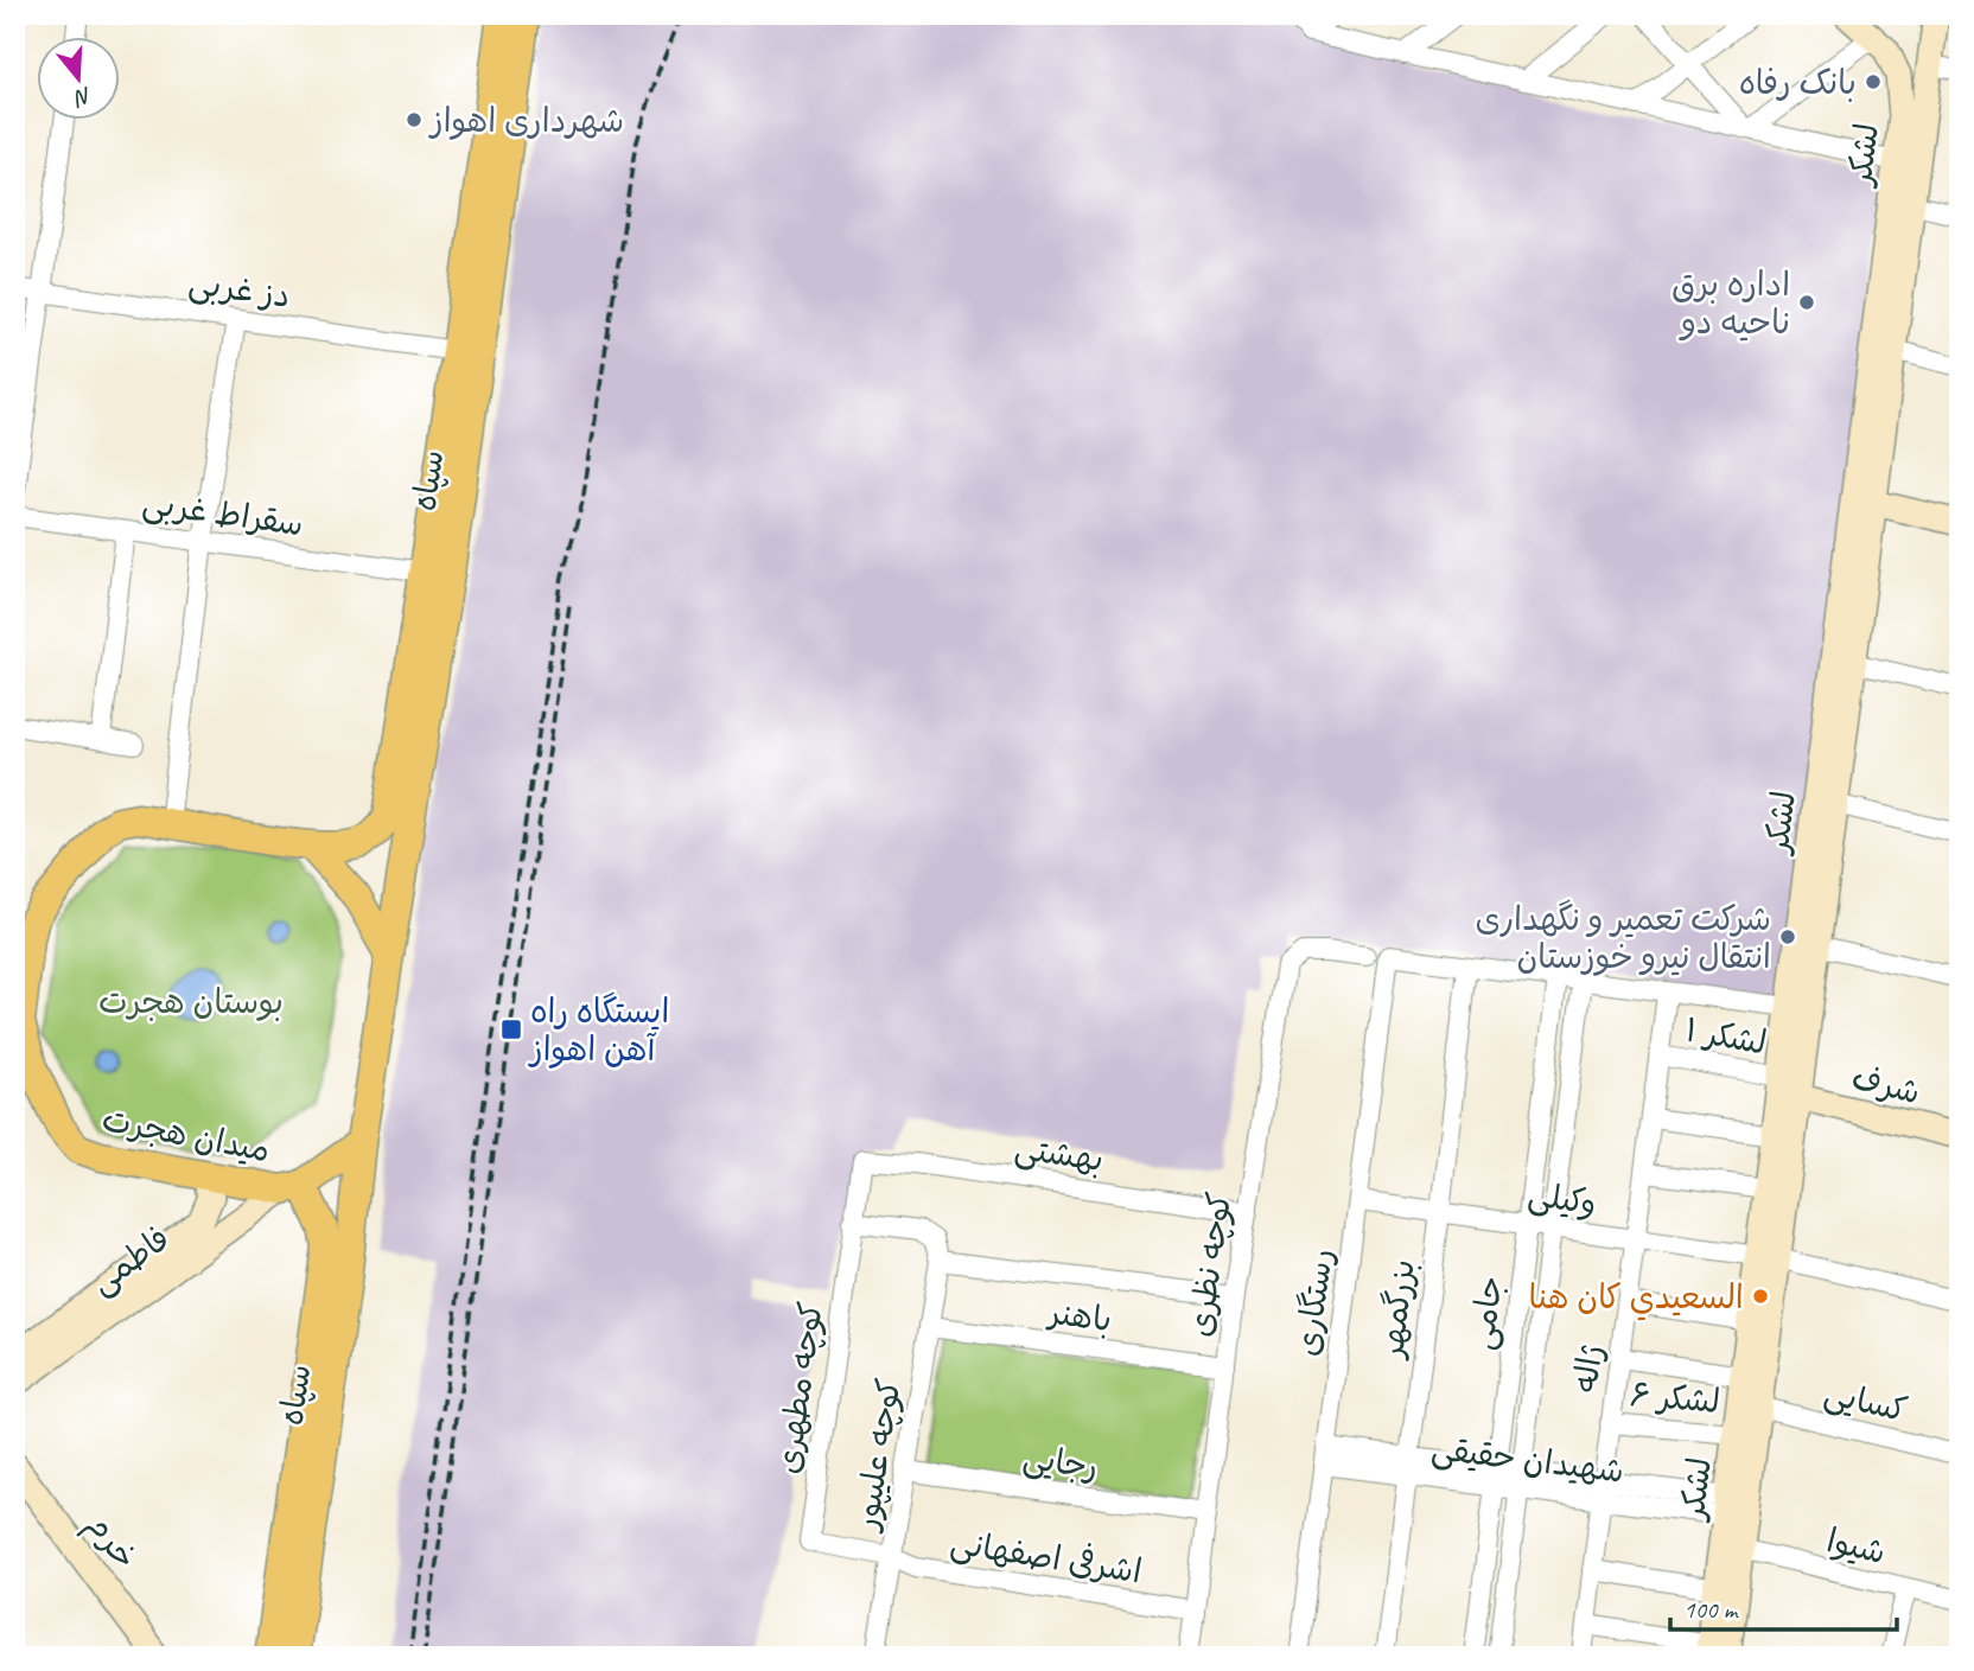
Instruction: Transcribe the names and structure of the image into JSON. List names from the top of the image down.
{
  "streets": {
    "main road": [
      "لشکر",
      "سپاه",
      "شرف",
      "میدان هجرت",
      "فاطمی",
      "خرم"
    ],
    "street": [
      "دز غربی",
      "سقراط غربی",
      "لشکر ۱",
      "بهشتی",
      "وکیلی",
      "کوچه نظری",
      "رستگاری",
      "بزرگمهر",
      "جامی",
      "باهنر",
      "ژاله",
      "کوچه مطهری",
      "لشکر ۶",
      "کسایی",
      "کوچه علیپور",
      "شهیدان حقیقی",
      "رجایی",
      "شیوا",
      "اشرفی اصفهانی"
    ]
  },
  "crossings": [
    ["لشکر", "لشکر ۱"],
    ["لشکر", "شرف"],
    ["لشکر", "وکیلی"],
    ["لشکر", "لشکر ۶"],
    ["لشکر", "کسایی"],
    ["لشکر", "شهیدان حقیقی"],
    ["لشکر", "شیوا"],
    ["دز غربی", "سپاه"],
    ["سپاه", "سقراط غربی"],
    ["سپاه", "میدان هجرت"],
    ["سپاه", "فاطمی"],
    ["لشکر ۱", "ژاله"],
    ["میدان هجرت", "فاطمی"],
    ["بهشتی", "کوچه نظری"],
    ["بهشتی", "کوچه مطهری"],
    ["وکیلی", "رستگاری"],
    ["وکیلی", "بزرگمهر"],
    ["وکیلی", "جامی"],
    ["وکیلی", "ژاله"],
    ["کوچه نظری", "باهنر"],
    ["کوچه نظری", "رجایی"],
    ["کوچه نظری", "اشرفی اصفهانی"],
    ["رستگاری", "بزرگمهر"],
    ["رستگاری", "شهیدان حقیقی"],
    ["بزرگمهر", "شهیدان حقیقی"],
    ["جامی", "شهیدان حقیقی"],
    ["باهنر", "کوچه علیپور"],
    ["ژاله", "لشکر ۶"],
    ["ژاله", "شهیدان حقیقی"],
    ["کوچه مطهری", "کوچه علیپور"],
    ["کوچه مطهری", "اشرفی اصفهانی"],
    ["کوچه علیپور", "رجایی"],
    ["کوچه علیپور", "اشرفی اصفهانی"]
  ],
  "parks": ["بوستان هجرت"],
  "places": {
    "other": [
      "بانک رفاه",
      "شهرداری اهواز",
      "اداره برق ناحیه دو",
      "شرکت تعمیر و نگهداری انتقال نیرو خوزستان",
      "السعيدي كان هنا"
    ],
    "transit": ["ایستگاه راه آهن اهواز"]
  },
  "scale_bar": "100 m",
  "north": "bottom"
}
